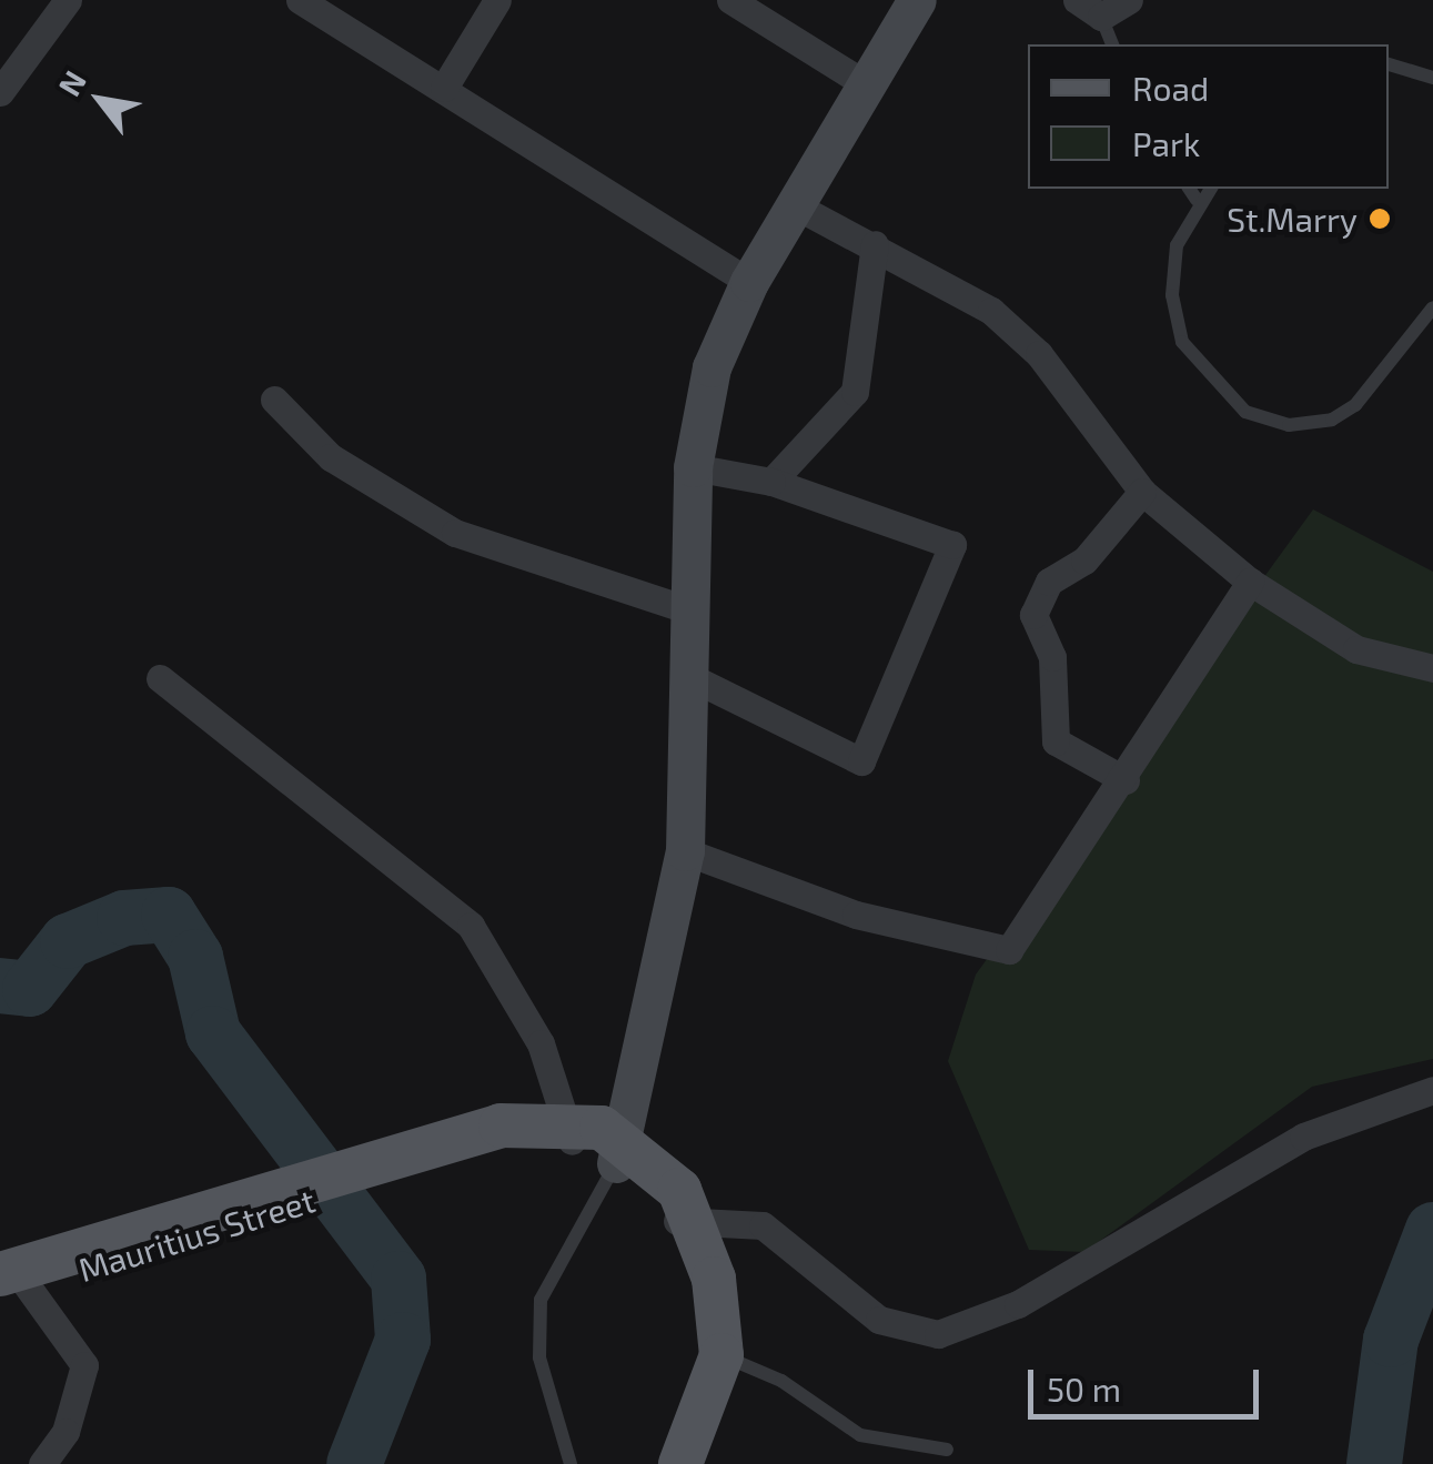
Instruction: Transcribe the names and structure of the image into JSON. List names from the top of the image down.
{
  "streets": {
    "main road": ["Mauritius Street"]
  },
  "places": ["St.Marry"],
  "legend": ["Road", "Park"],
  "scale_bar": "50 m",
  "north": "top left"
}
